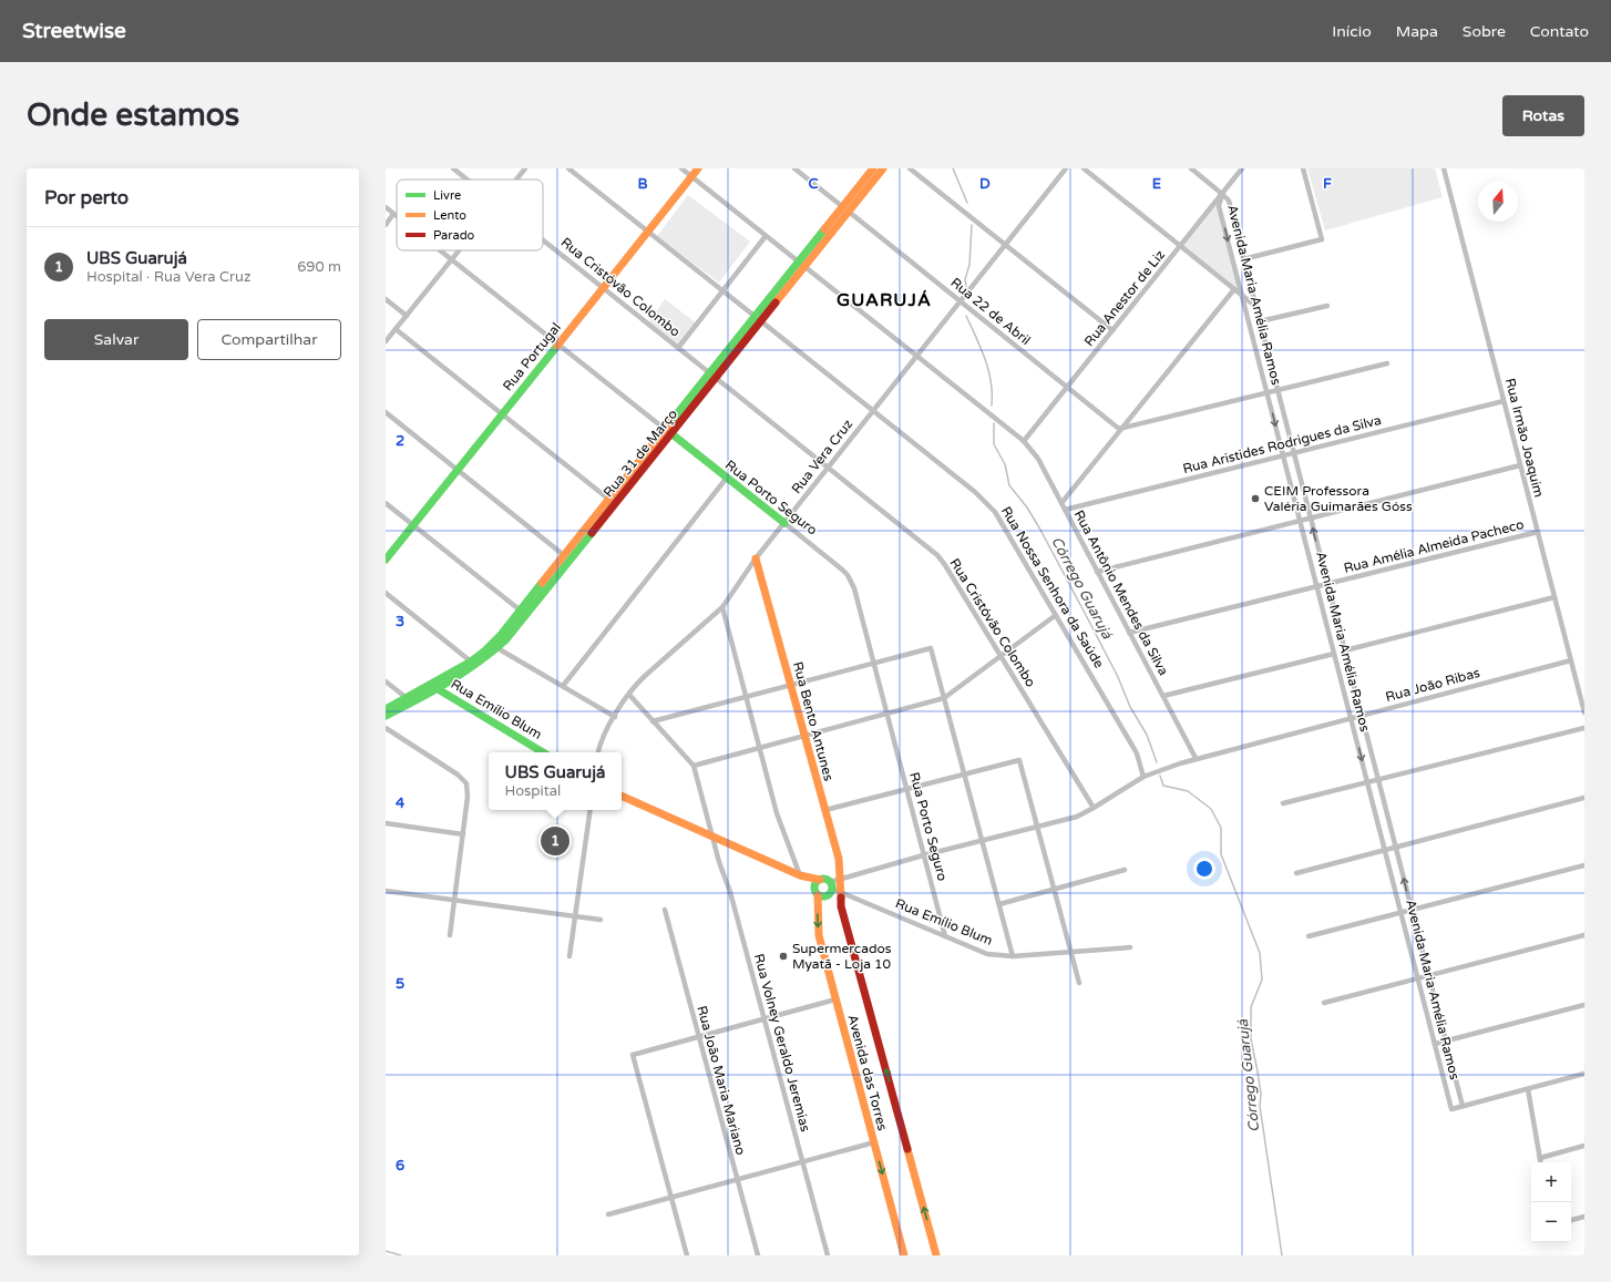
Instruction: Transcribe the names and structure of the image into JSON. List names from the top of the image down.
{
  "streets": {
    "main road": [
      "Rua Portugal",
      "Rua 31 de Março",
      "Rua Porto Seguro",
      "Rua Emílio Blum",
      "Rua Bento Antunes",
      "Avenida das Torres"
    ],
    "street": [
      "Rua Cristóvão Colombo",
      "Avenida Maria Amélia Ramos",
      "Rua Anestor de Liz",
      "Rua 22 de Abril",
      "Rua Irmão Joaquim",
      "Rua Aristides Rodrigues da Silva",
      "Rua Vera Cruz",
      "Rua Amélia Almeida Pacheco",
      "Rua Nossa Senhora da Saúde",
      "Rua Antônio Mendes da Silva",
      "Rua João Ribas",
      "Rua Volney Geraldo Jeremias",
      "Rua João Maria Mariano"
    ]
  },
  "crossings": [
    ["Rua Cristóvão Colombo", "Rua Portugal"],
    ["Rua Cristóvão Colombo", "Rua 31 de Março"],
    ["Rua Cristóvão Colombo", "Rua Vera Cruz"],
    ["Rua Cristóvão Colombo", "Rua João Ribas"],
    ["Avenida Maria Amélia Ramos", "Rua Anestor de Liz"],
    ["Avenida Maria Amélia Ramos", "Rua Aristides Rodrigues da Silva"],
    ["Avenida Maria Amélia Ramos", "Rua Amélia Almeida Pacheco"],
    ["Avenida Maria Amélia Ramos", "Rua João Ribas"],
    ["Rua Anestor de Liz", "Rua 22 de Abril"],
    ["Rua Anestor de Liz", "Rua Antônio Mendes da Silva"],
    ["Rua 22 de Abril", "Rua 31 de Março"],
    ["Rua 22 de Abril", "Rua Vera Cruz"],
    ["Rua Portugal", "Rua Porto Seguro"],
    ["Rua Portugal", "Rua Nossa Senhora da Saúde"],
    ["Rua Portugal", "Rua Antônio Mendes da Silva"],
    ["Rua Irmão Joaquim", "Rua Aristides Rodrigues da Silva"],
    ["Rua Irmão Joaquim", "Rua Amélia Almeida Pacheco"],
    ["Rua Irmão Joaquim", "Rua João Ribas"],
    ["Rua Aristides Rodrigues da Silva", "Rua Antônio Mendes da Silva"],
    ["Rua 31 de Março", "Rua Porto Seguro"],
    ["Rua 31 de Março", "Rua Nossa Senhora da Saúde"],
    ["Rua 31 de Março", "Rua Antônio Mendes da Silva"],
    ["Rua 31 de Março", "Rua Emílio Blum"],
    ["Rua Vera Cruz", "Rua Porto Seguro"],
    ["Rua Vera Cruz", "Rua Nossa Senhora da Saúde"],
    ["Rua Vera Cruz", "Rua Antônio Mendes da Silva"],
    ["Rua Vera Cruz", "Rua Bento Antunes"],
    ["Rua Porto Seguro", "Rua João Ribas"],
    ["Rua Porto Seguro", "Rua Emílio Blum"],
    ["Rua Amélia Almeida Pacheco", "Rua Antônio Mendes da Silva"],
    ["Rua Nossa Senhora da Saúde", "Rua João Ribas"],
    ["Rua Antônio Mendes da Silva", "Rua João Ribas"],
    ["Rua João Ribas", "Rua Emílio Blum"],
    ["Rua João Ribas", "Rua Bento Antunes"],
    ["Rua João Ribas", "Avenida das Torres"],
    ["Rua Emílio Blum", "Rua Bento Antunes"],
    ["Rua Emílio Blum", "Avenida das Torres"],
    ["Rua Bento Antunes", "Avenida das Torres"]
  ],
  "districts": ["GUARUJÁ"],
  "water": ["Córrego Guarujá"],
  "places": ["CEIM Professora Valéria Guimarães Góss", "Supermercados Myatã - Loja 10"],
  "legend": ["Livre", "Lento", "Parado"],
  "north": "top",
  "page": {
    "header": "Streetwise",
    "nav": [
      "Início",
      "Mapa",
      "Sobre",
      "Contato"
    ],
    "buttons": [
      "Rotas",
      ["Salvar", "Compartilhar"]
    ],
    "title": "Onde estamos",
    "heading": "Por perto",
    "list": [
      {
        "mark": "1",
        "name": "UBS Guarujá",
        "note": "Hospital · Rua Vera Cruz",
        "value": "690 m"
      }
    ],
    "popup": ["UBS Guarujá", "Hospital"],
    "pins": "1",
    "map_buttons": ["+", "−"]
  },
  "grid": {
    "columns": [
      "B",
      "C",
      "D",
      "E",
      "F"
    ],
    "rows": [
      "2",
      "3",
      "4",
      "5",
      "6"
    ]
  }
}
